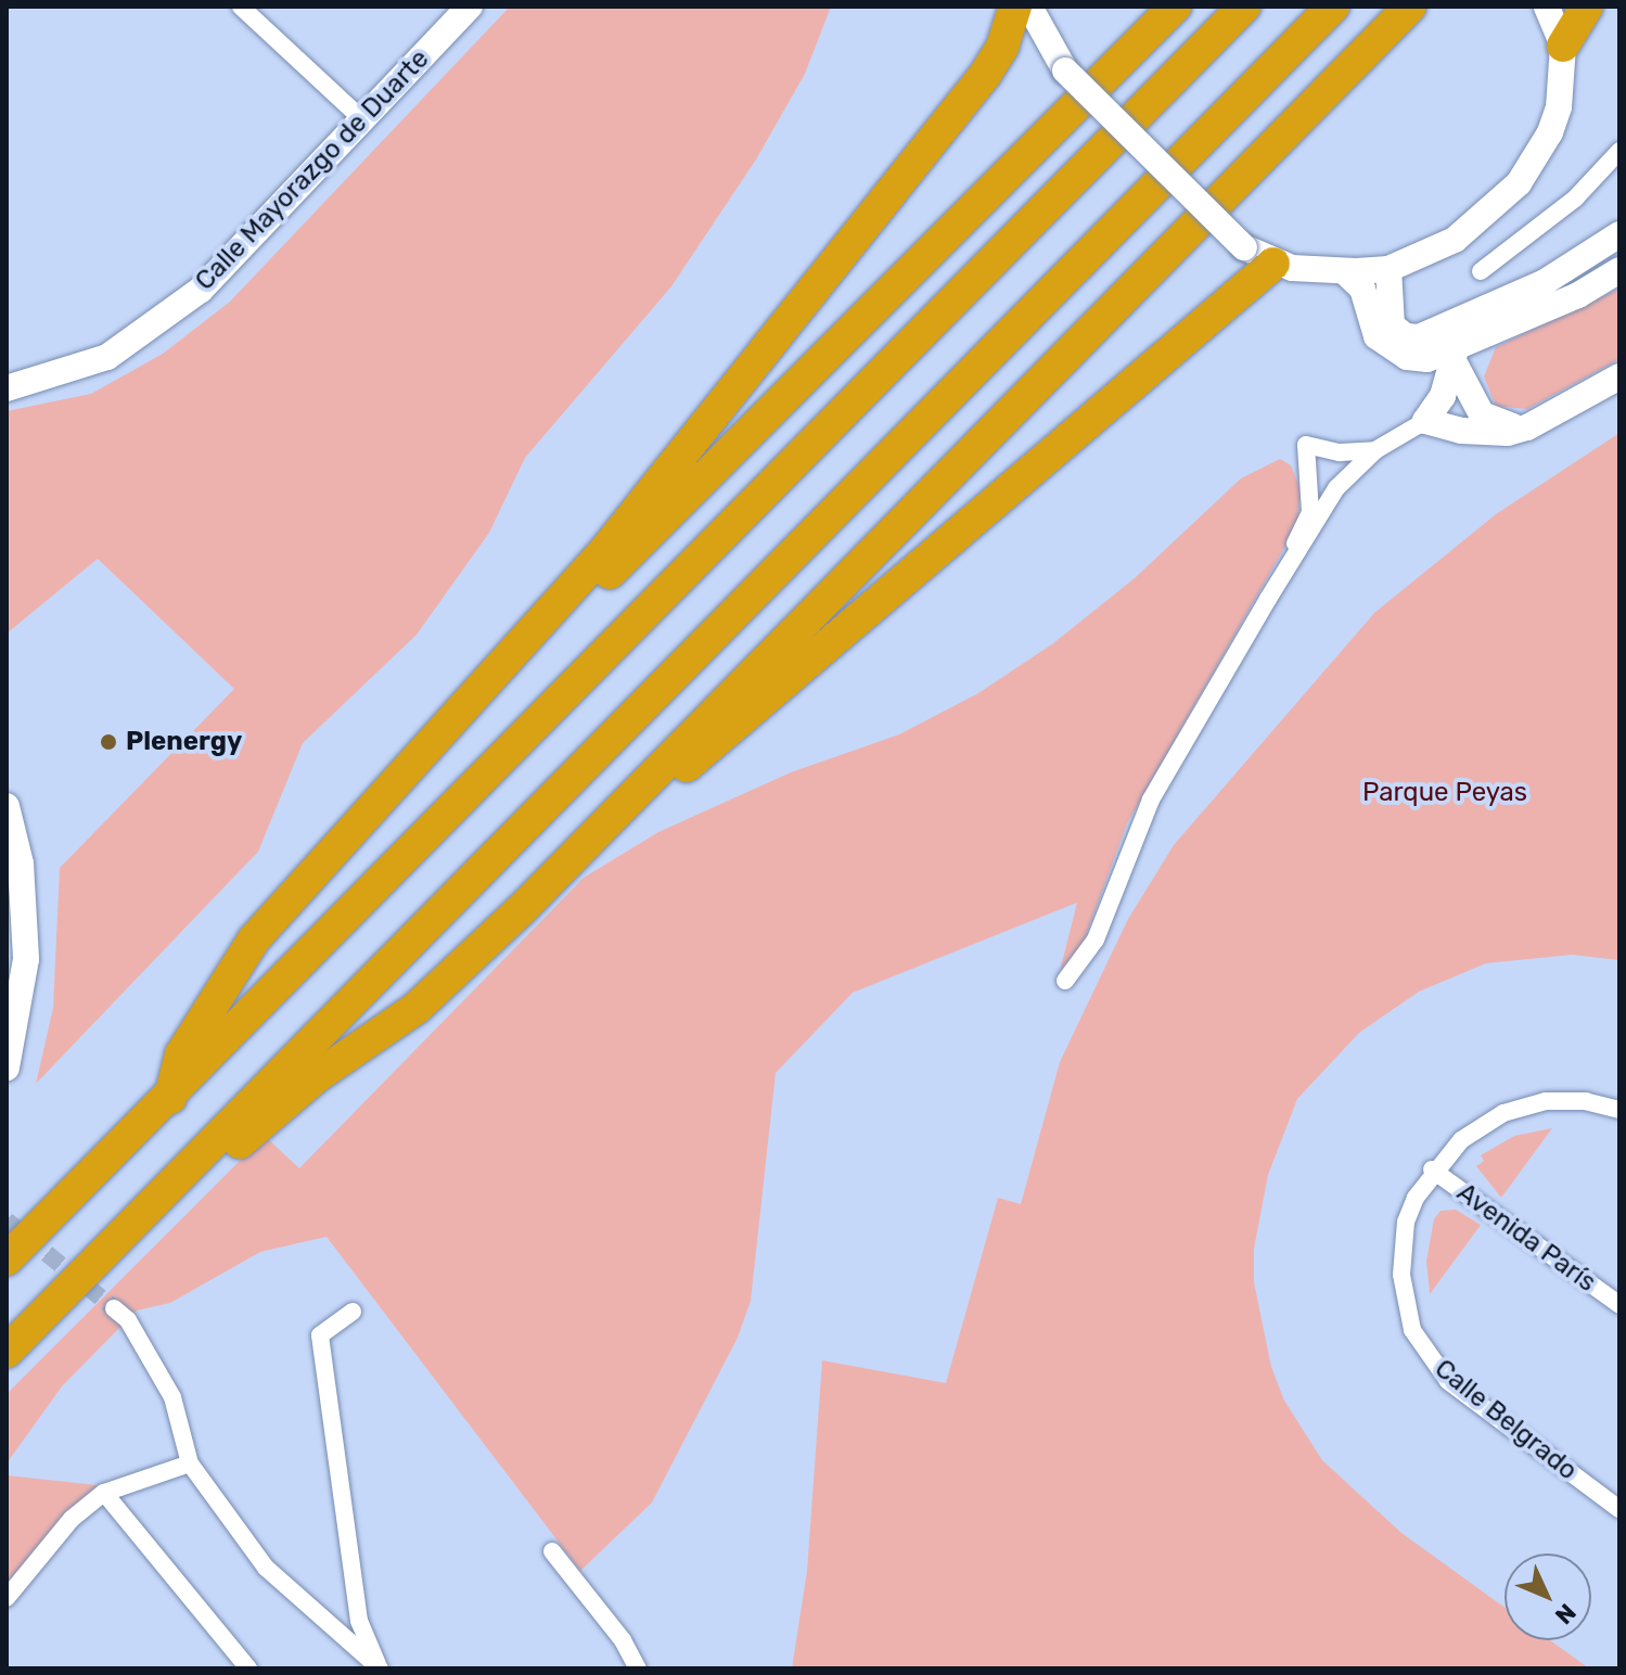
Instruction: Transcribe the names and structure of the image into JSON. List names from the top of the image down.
{
  "streets": {
    "main road": ["Calle Mayorazgo de Duarte"],
    "street": ["Avenida París", "Calle Belgrado"]
  },
  "crossings": [
    ["Avenida París", "Calle Belgrado"]
  ],
  "parks": ["Parque Peyas"],
  "places": ["Plenergy"],
  "north": "bottom right"
}
